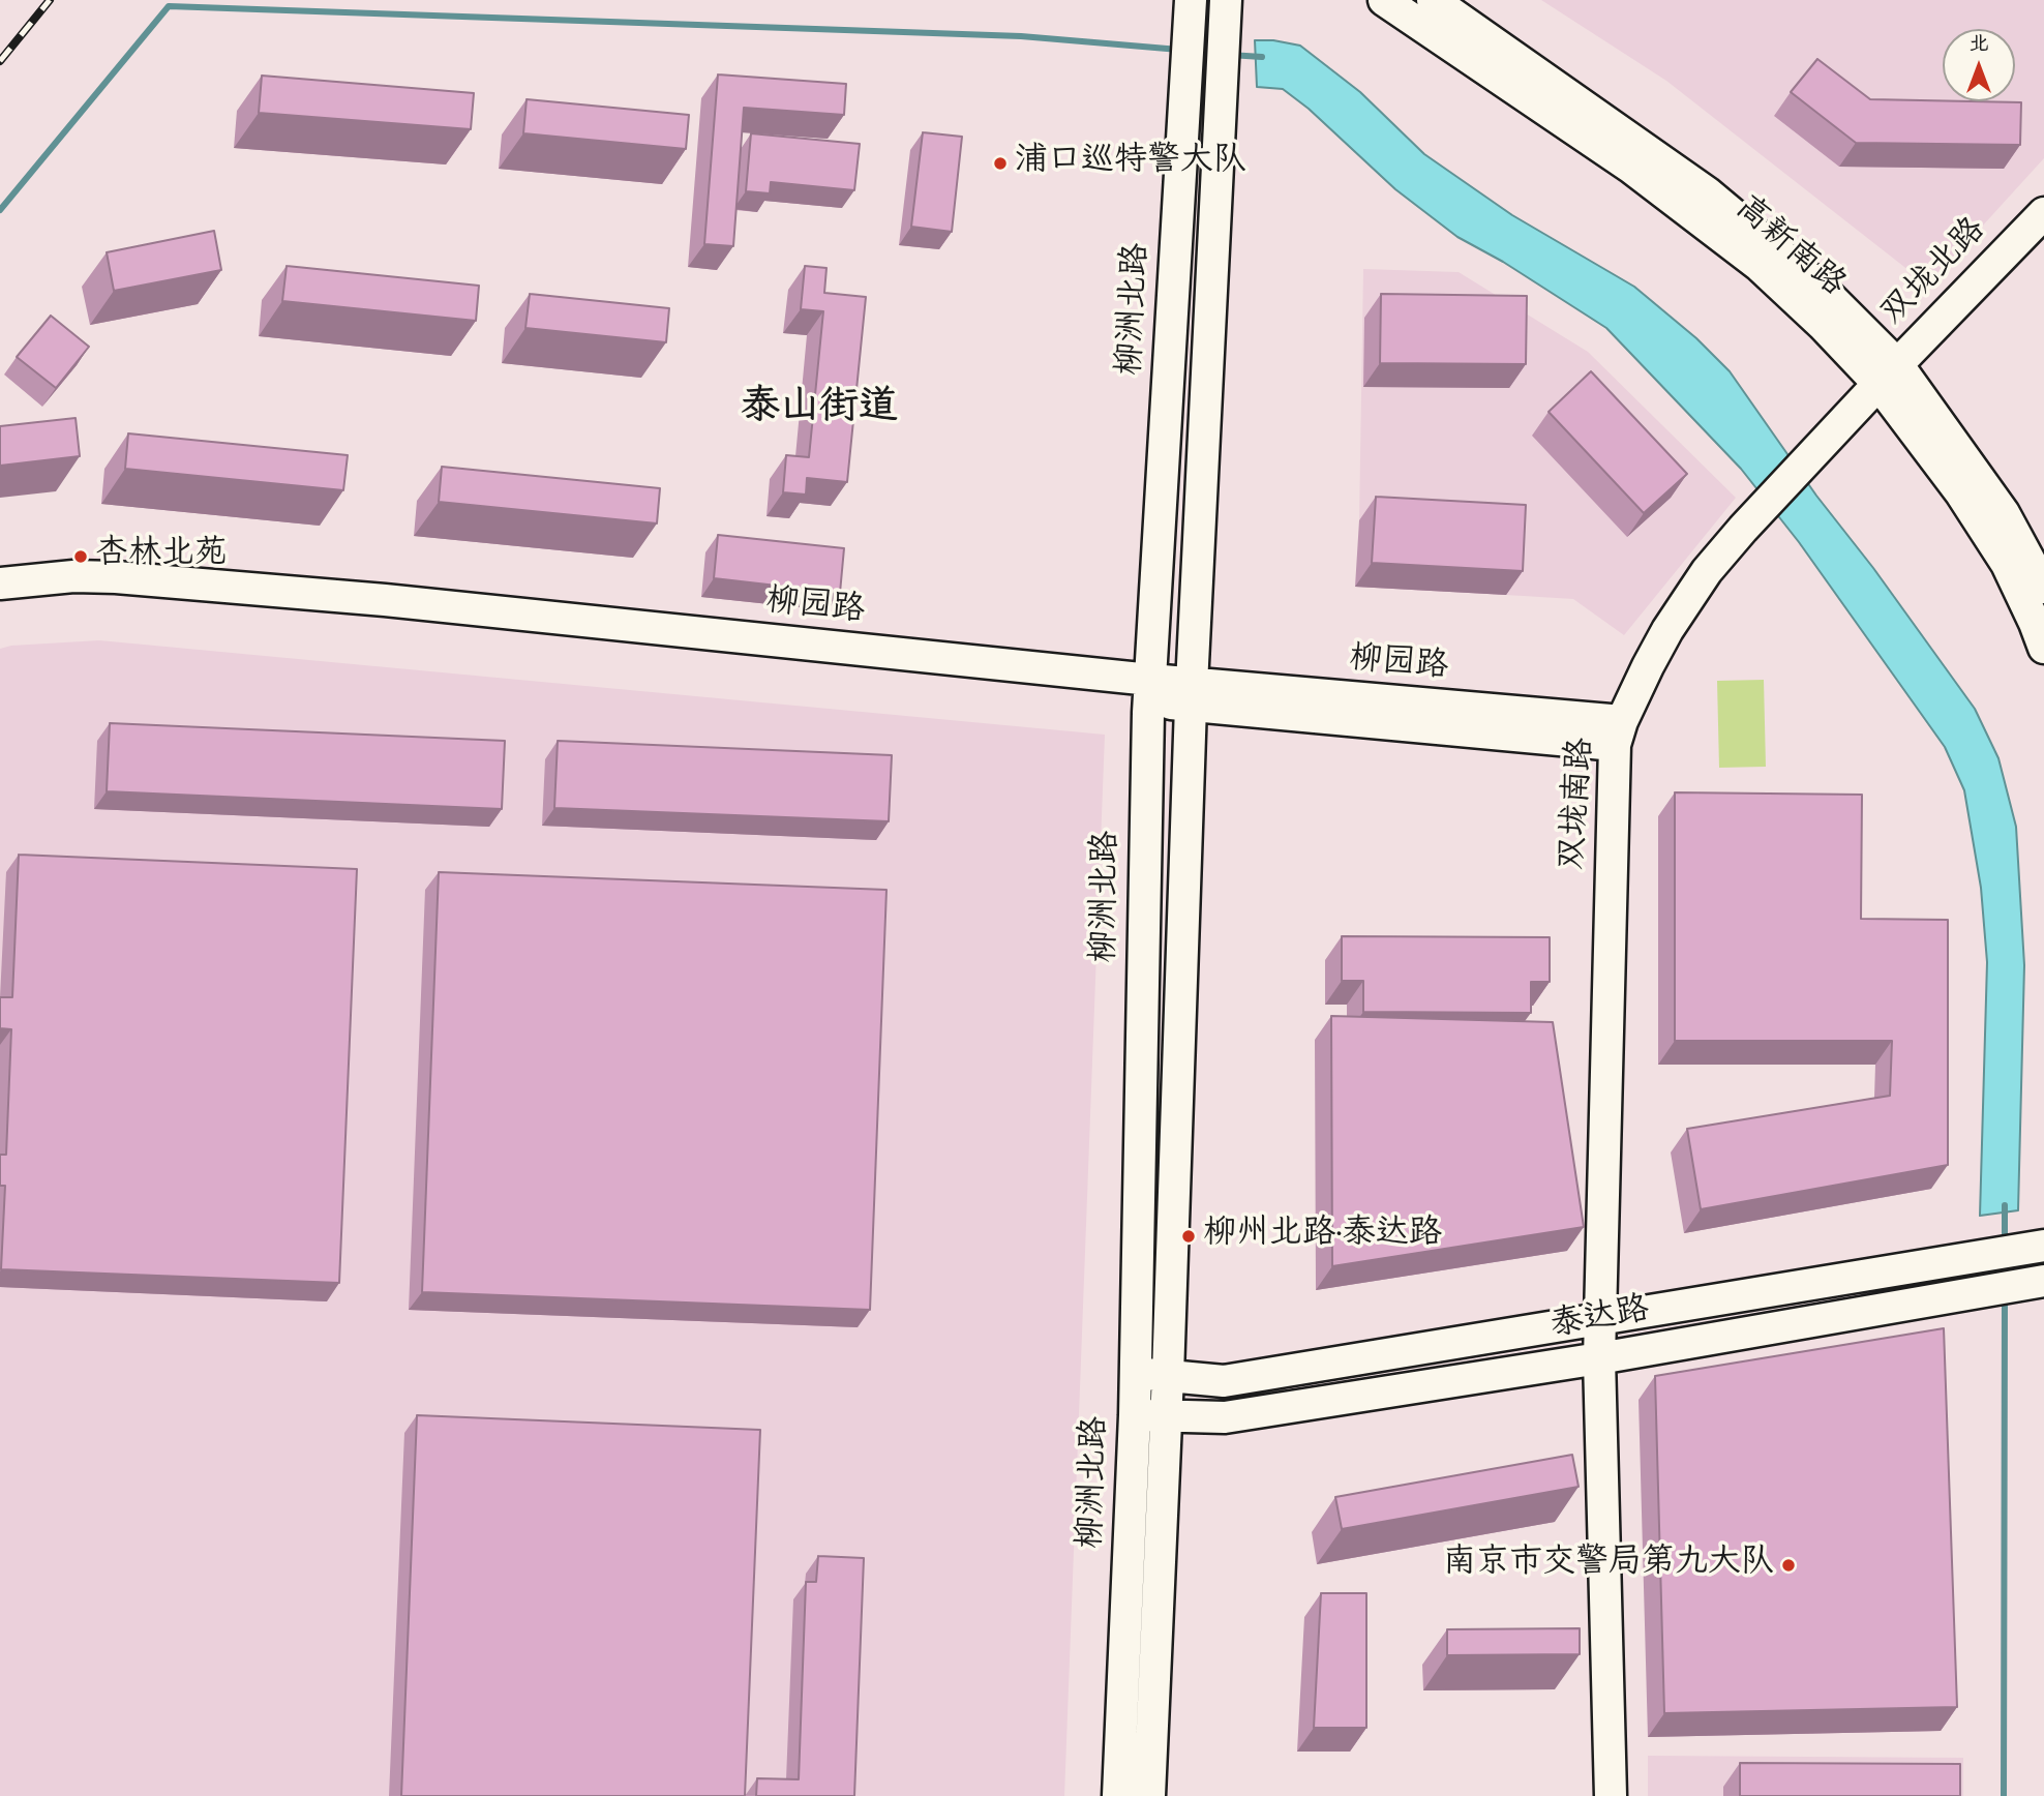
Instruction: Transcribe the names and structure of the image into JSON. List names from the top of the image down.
{
  "streets": {
    "street": [
      "高新南路",
      "双垅北路",
      "柳洲北路",
      "柳园路",
      "双垅南路",
      "泰达路"
    ]
  },
  "crossings": [
    ["高新南路", "双垅北路"],
    ["高新南路", "双垅南路"],
    ["双垅北路", "双垅南路"],
    ["柳洲北路", "柳园路"],
    ["柳洲北路", "泰达路"],
    ["柳园路", "双垅南路"],
    ["双垅南路", "泰达路"]
  ],
  "districts": ["泰山街道"],
  "places": [
    "浦口巡特警大队",
    "杏林北苑",
    "柳州北路·泰达路",
    "南京市交警局第九大队"
  ],
  "north": "top"
}
